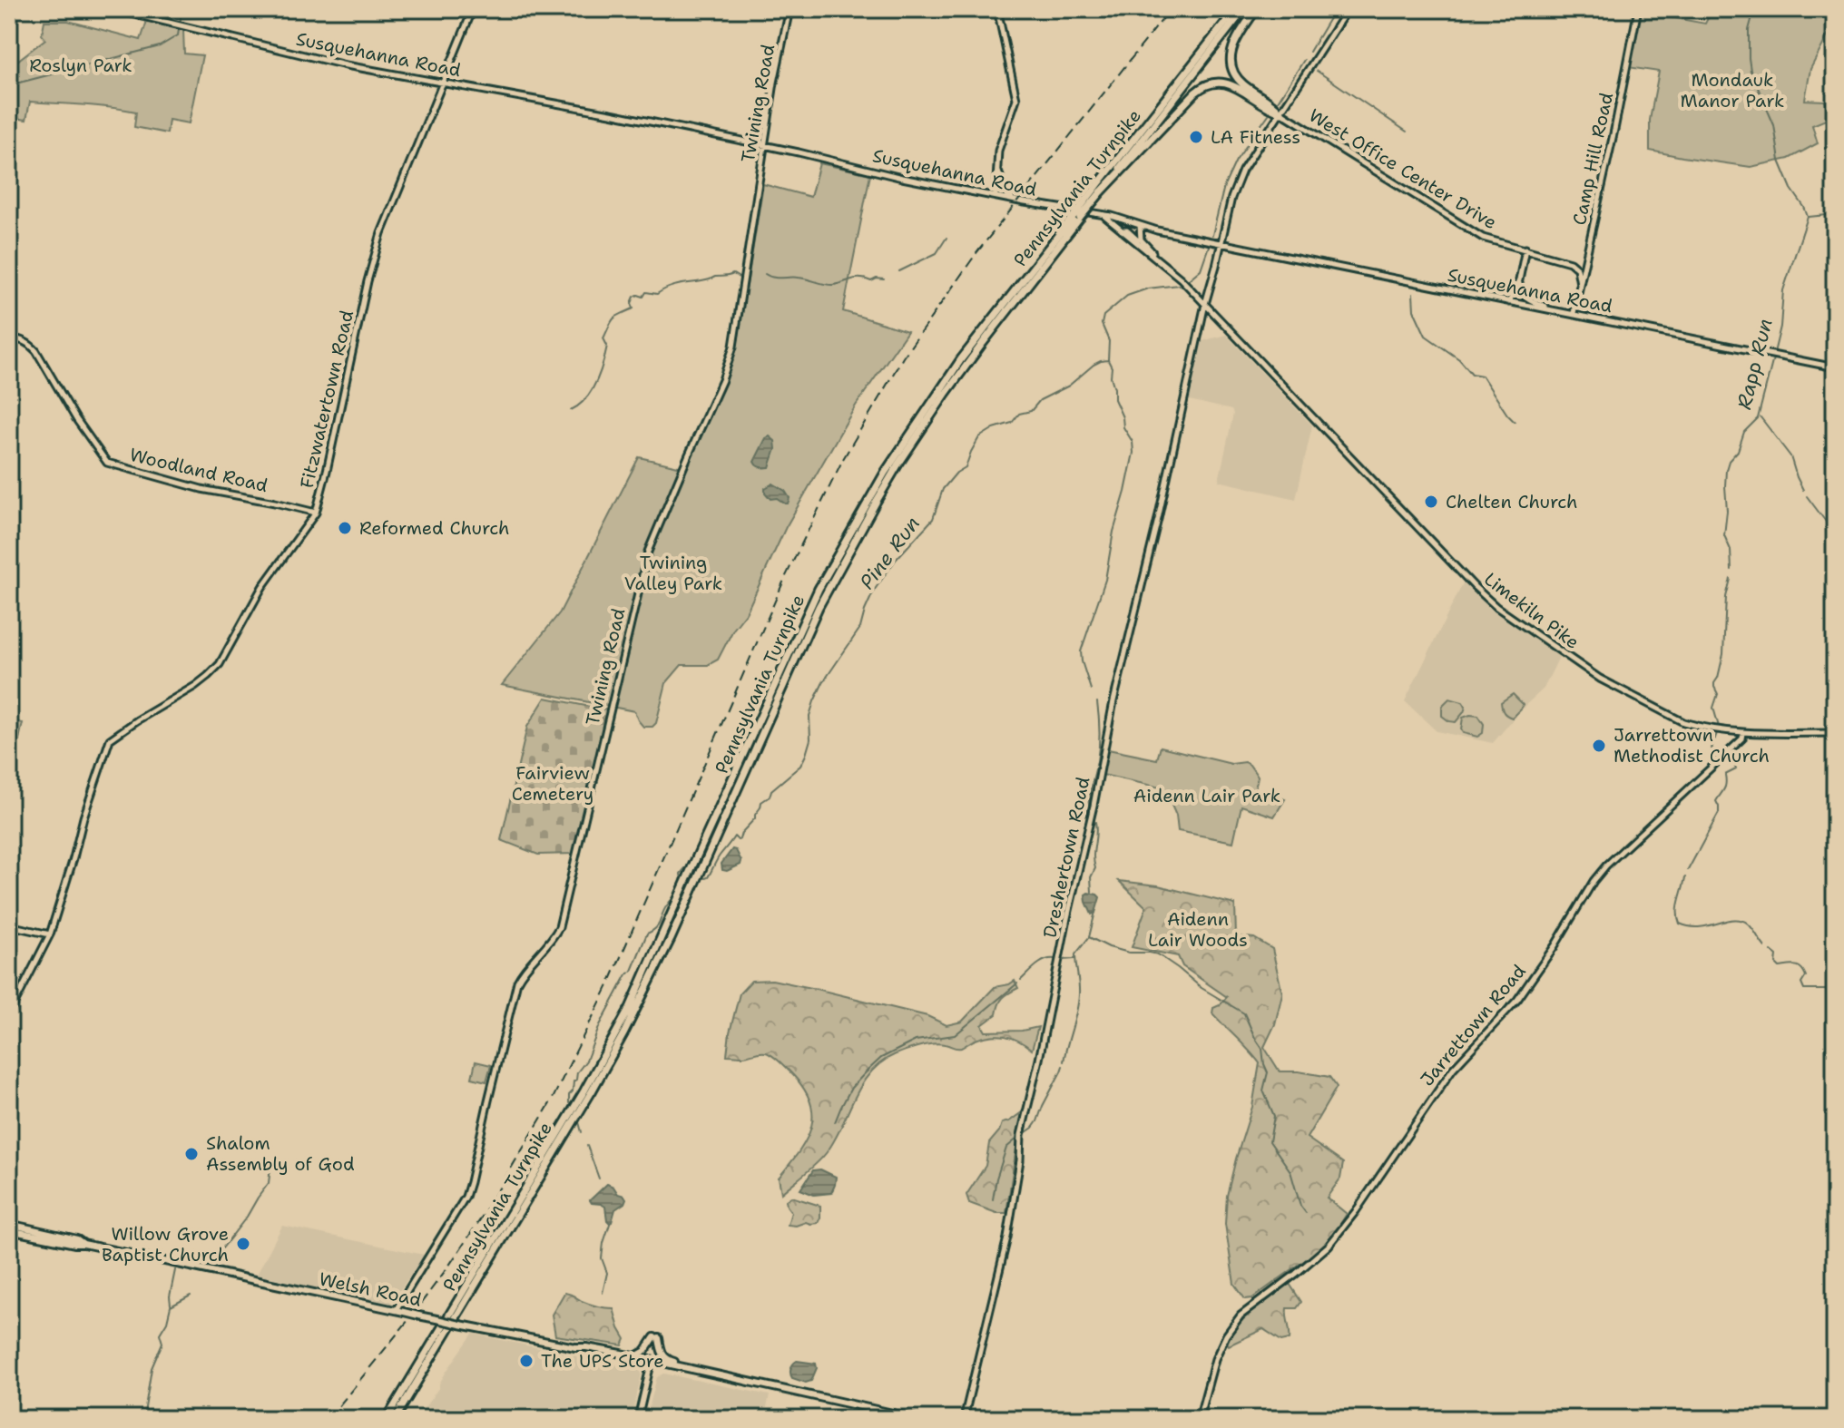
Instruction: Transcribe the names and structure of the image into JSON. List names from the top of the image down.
{
  "streets": {
    "highway": ["Pennsylvania Turnpike"],
    "main road": ["Welsh Road"],
    "street": [
      "Susquehanna Road",
      "Twining Road",
      "Camp Hill Road",
      "West Office Center Drive",
      "Fitzwatertown Road",
      "Woodland Road",
      "Limekiln Pike",
      "Dreshertown Road",
      "Jarrettown Road"
    ]
  },
  "crossings": [
    ["Susquehanna Road", "Twining Road"],
    ["Susquehanna Road", "Camp Hill Road"],
    ["Susquehanna Road", "Fitzwatertown Road"],
    ["Susquehanna Road", "Dreshertown Road"],
    ["Twining Road", "Welsh Road"],
    ["Camp Hill Road", "West Office Center Drive"],
    ["West Office Center Drive", "Dreshertown Road"],
    ["Fitzwatertown Road", "Woodland Road"],
    ["Limekiln Pike", "Dreshertown Road"],
    ["Limekiln Pike", "Jarrettown Road"]
  ],
  "water": ["Rapp Run", "Pine Run"],
  "parks": [
    "Roslyn Park",
    "Mondauk Manor Park",
    "Twining Valley Park",
    "Fairview Cemetery",
    "Aidenn Lair Park",
    "Aidenn Lair Woods"
  ],
  "places": [
    "LA Fitness",
    "Chelten Church",
    "Reformed Church",
    "Jarrettown Methodist Church",
    "Shalom Assembly of God",
    "Willow Grove Baptist Church",
    "The UPS Store"
  ]
}
